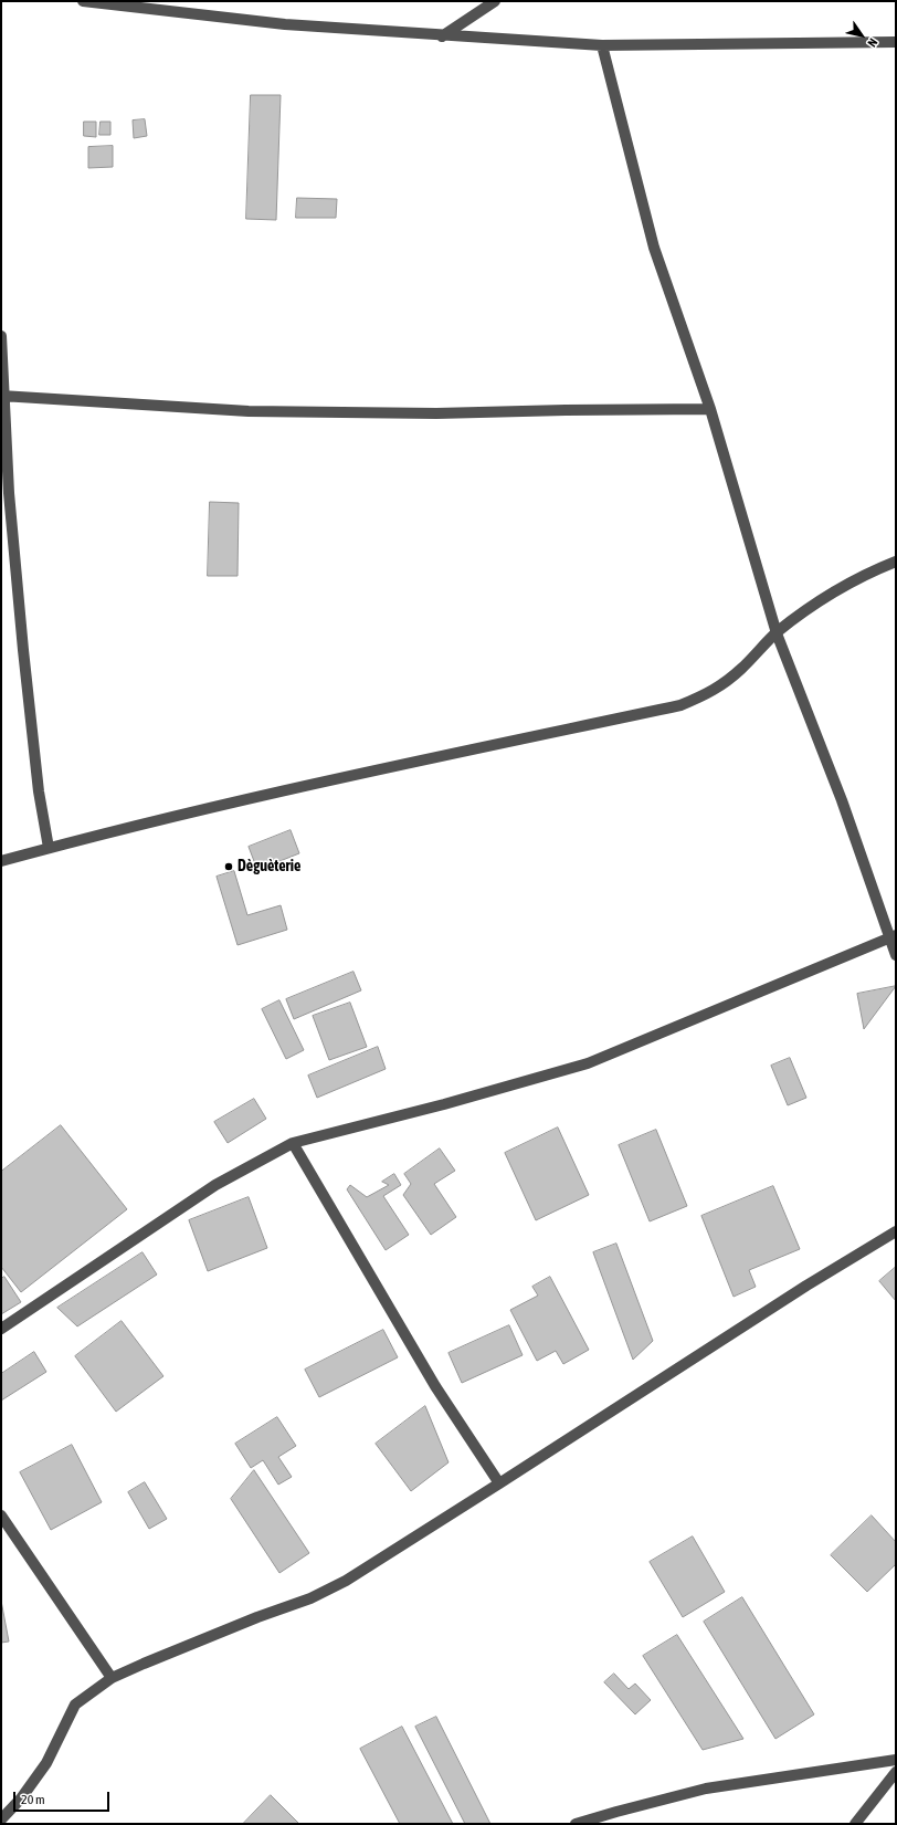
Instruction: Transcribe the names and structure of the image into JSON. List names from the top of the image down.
{
  "places": ["Dèguèterie"],
  "scale_bar": "20 m",
  "north": "bottom right"
}
